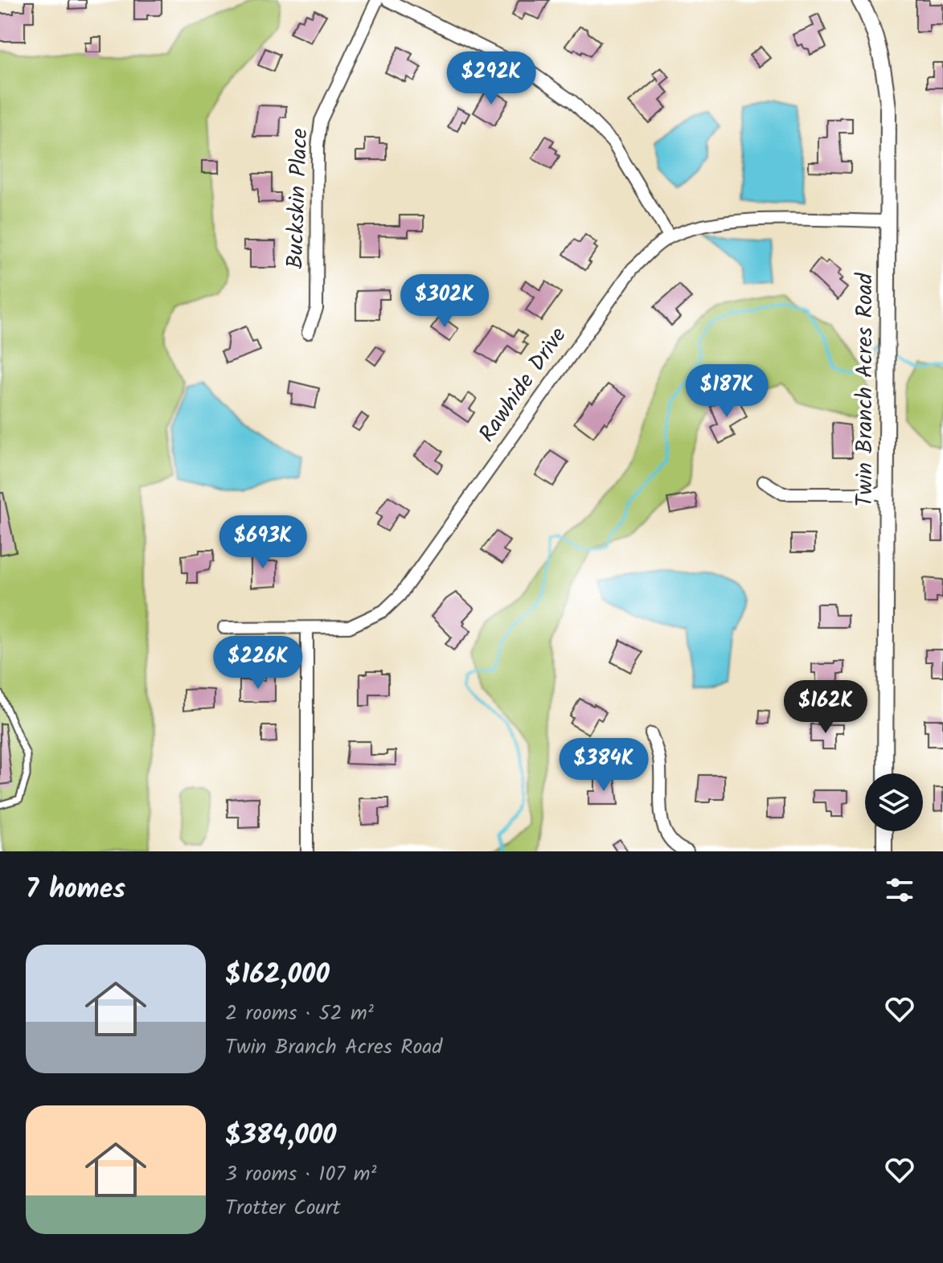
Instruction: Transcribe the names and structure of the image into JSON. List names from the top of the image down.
{
  "streets": {
    "street": ["Buckskin Place", "Rawhide Drive", "Twin Branch Acres Road"]
  },
  "crossings": [
    ["Rawhide Drive", "Twin Branch Acres Road"]
  ],
  "page": {
    "price": [
      "$292K",
      "$302K",
      "$187K",
      "$693K",
      "$226K",
      "$162K",
      "$384K"
    ],
    "heading": "7 homes",
    "list": [
      {
        "name": "$162,000",
        "note": "2 rooms · 52 m² · Twin Branch Acres Road"
      },
      {
        "name": "$384,000",
        "note": "3 rooms · 107 m² · Trotter Court"
      }
    ]
  }
}
